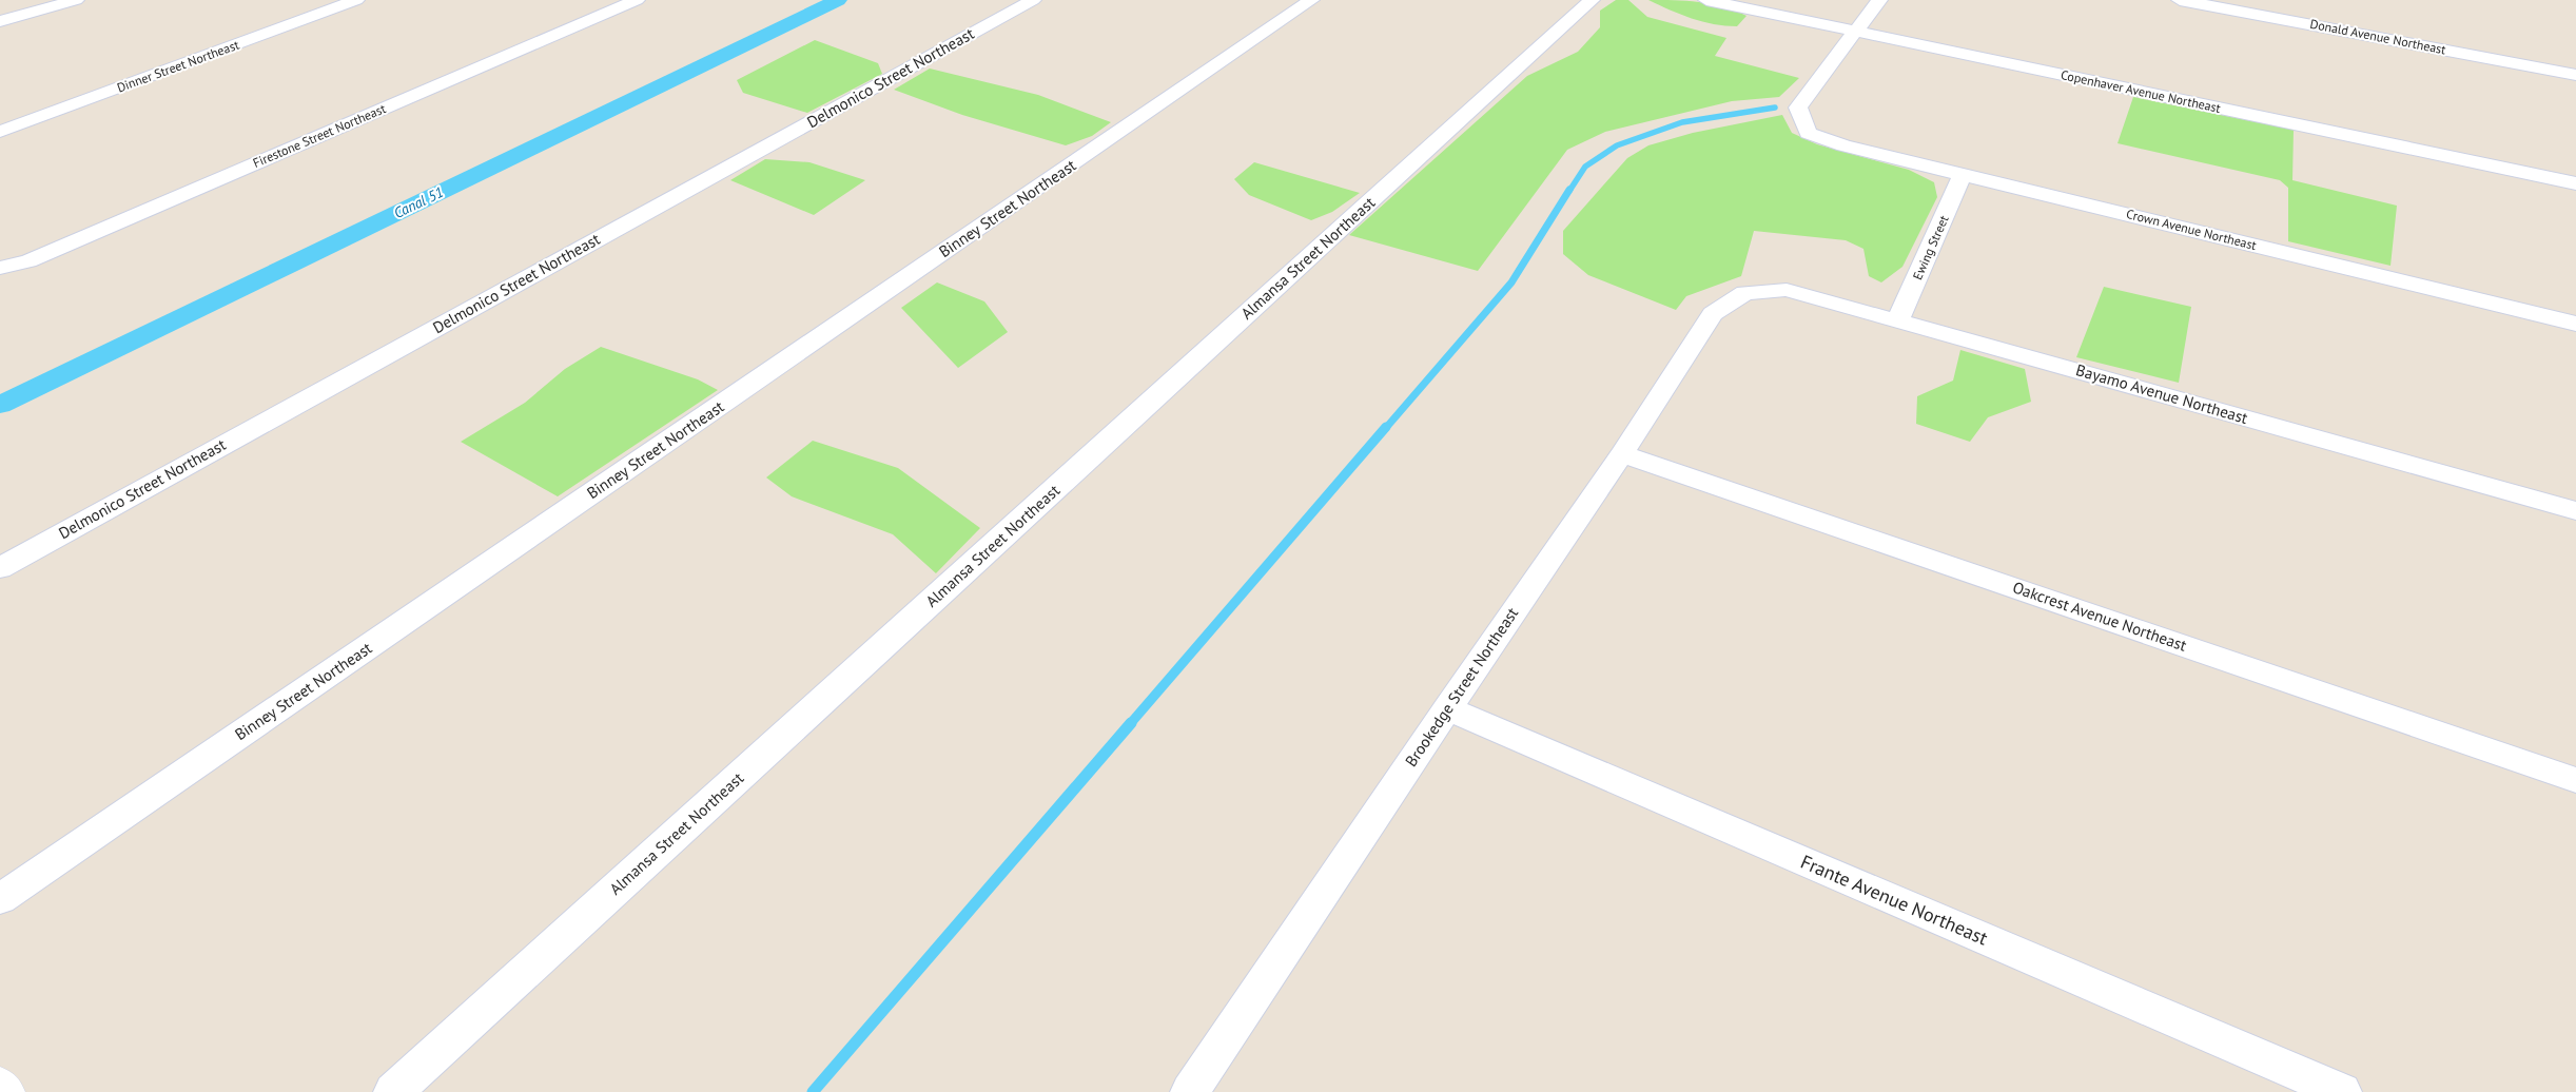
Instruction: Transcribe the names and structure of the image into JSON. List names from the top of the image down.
{
  "streets": {
    "street": [
      "Donald Avenue Northeast",
      "Dinner Street Northeast",
      "Delmonico Street Northeast",
      "Copenhaver Avenue Northeast",
      "Firestone Street Northeast",
      "Binney Street Northeast",
      "Crown Avenue Northeast",
      "Ewing Street",
      "Almansa Street Northeast",
      "Bayamo Avenue Northeast",
      "Oakcrest Avenue Northeast",
      "Brookedge Street Northeast",
      "Frante Avenue Northeast"
    ]
  },
  "crossings": [
    ["Copenhaver Avenue Northeast", "Crown Avenue Northeast"],
    ["Crown Avenue Northeast", "Ewing Street"],
    ["Ewing Street", "Bayamo Avenue Northeast"],
    ["Bayamo Avenue Northeast", "Brookedge Street Northeast"],
    ["Oakcrest Avenue Northeast", "Brookedge Street Northeast"],
    ["Brookedge Street Northeast", "Frante Avenue Northeast"]
  ],
  "water": ["Canal 51"]
}
